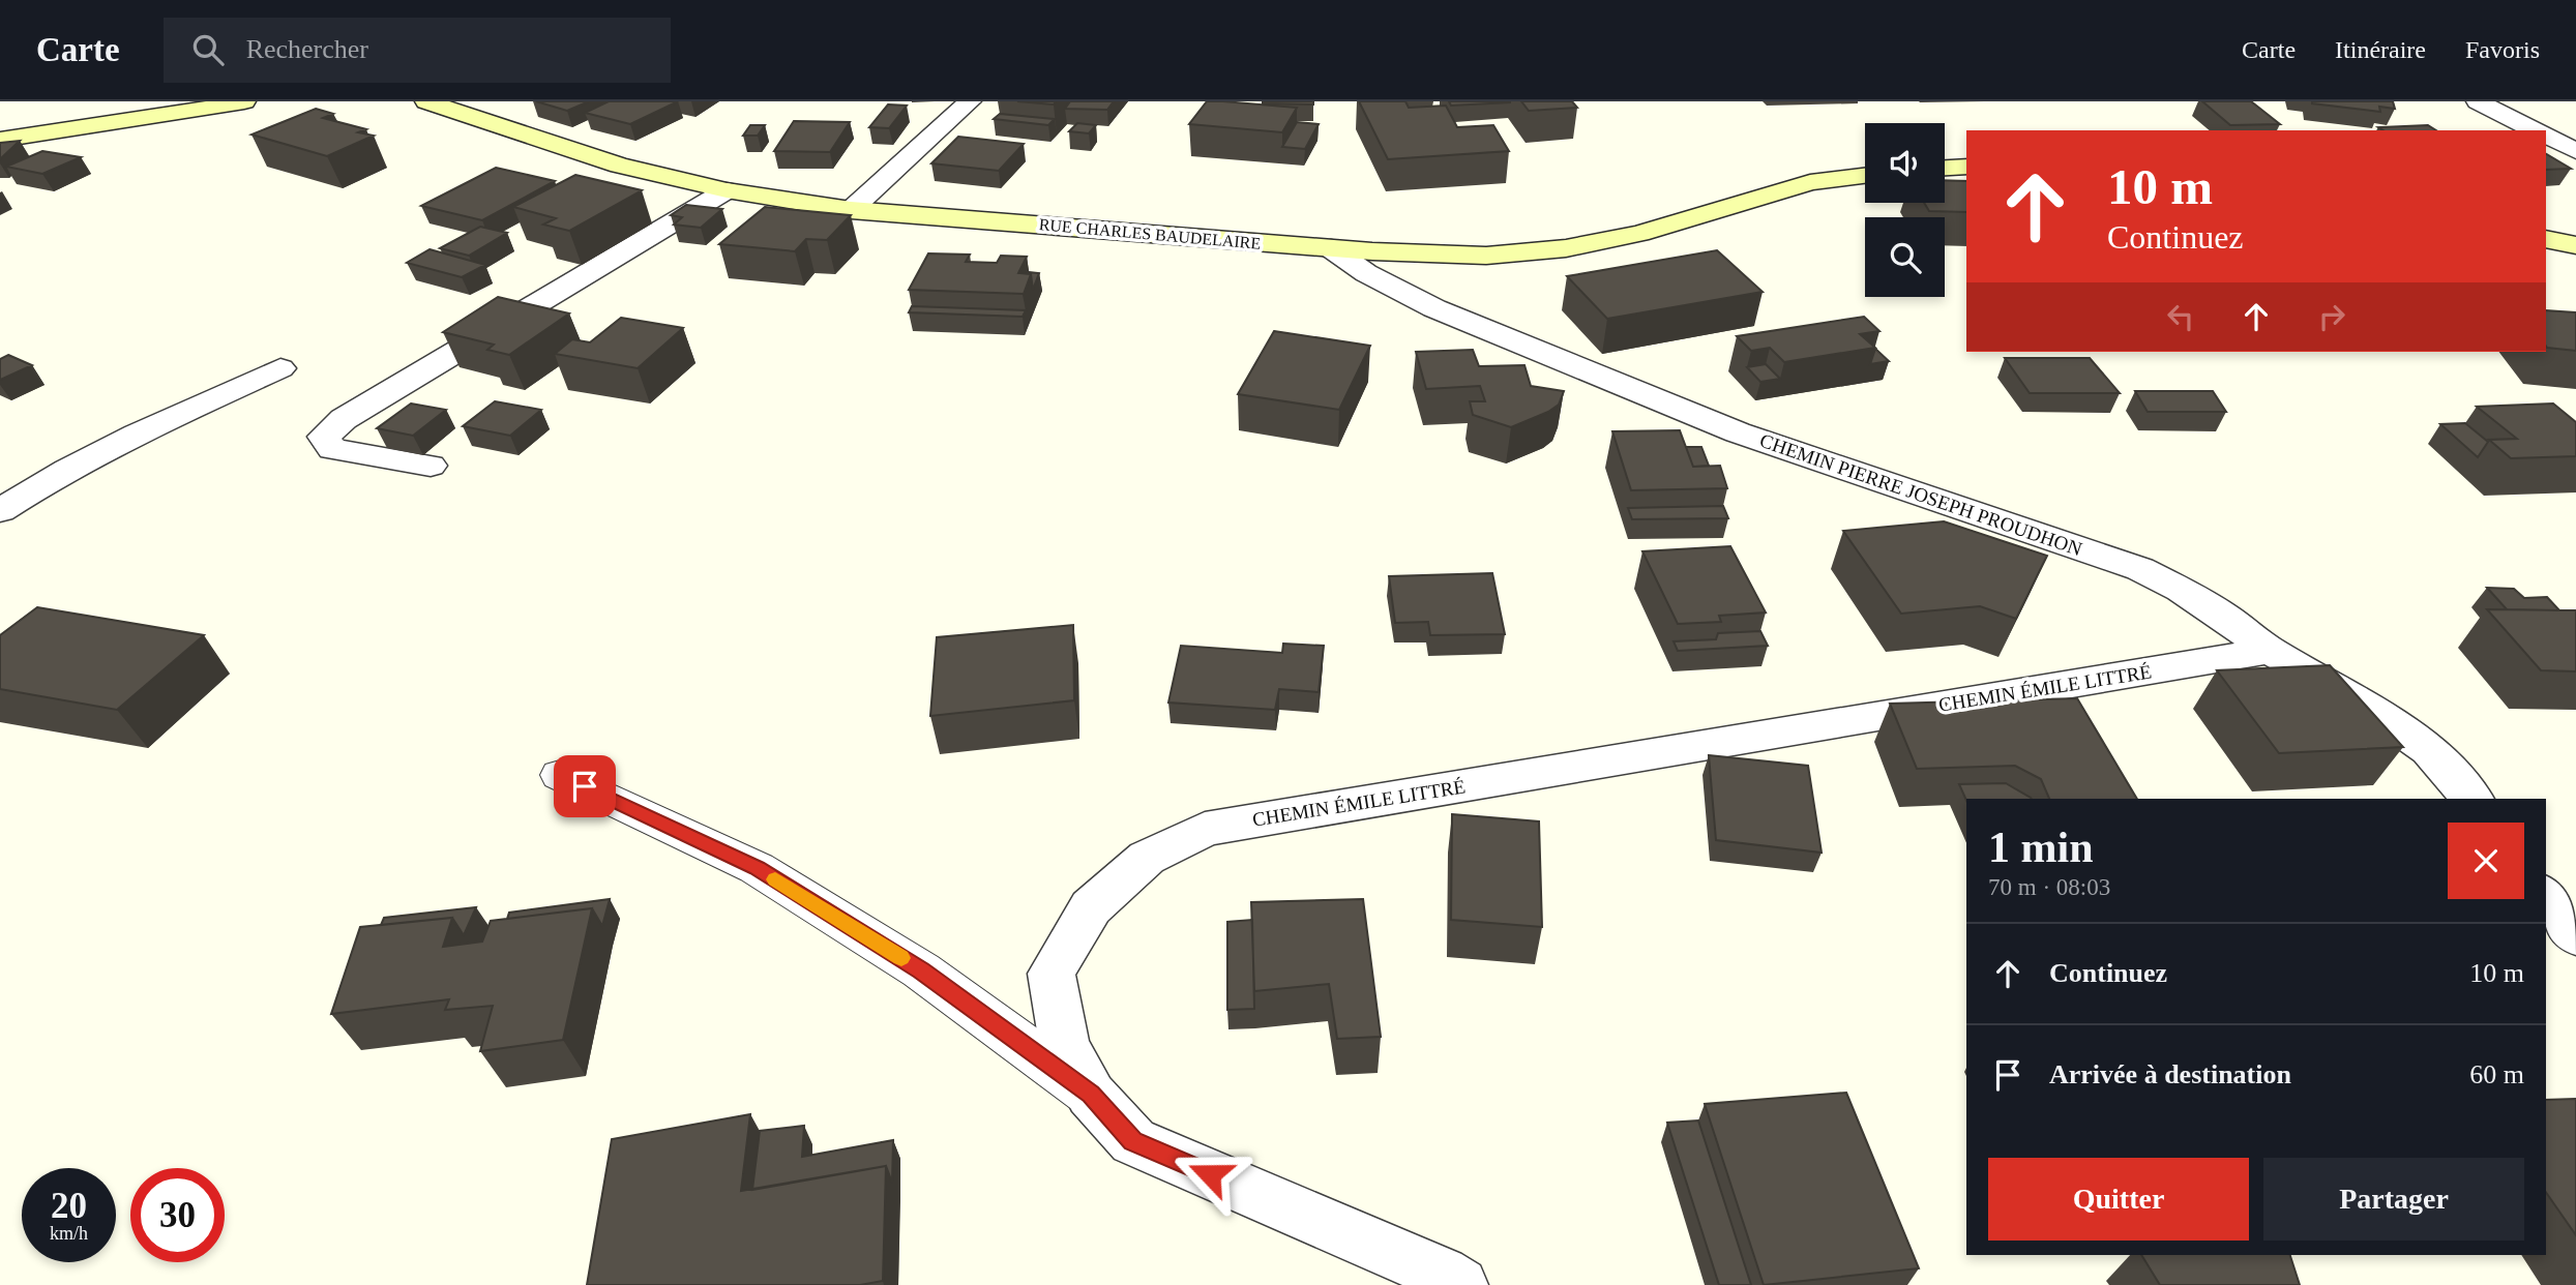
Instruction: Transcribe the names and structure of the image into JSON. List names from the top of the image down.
{
  "streets": {
    "main road": ["RUE CHARLES BAUDELAIRE"],
    "street": ["CHEMIN PIERRE JOSEPH PROUDHON", "CHEMIN ÉMILE LITTRÉ"]
  },
  "crossings": [
    ["RUE CHARLES BAUDELAIRE", "CHEMIN PIERRE JOSEPH PROUDHON"],
    ["CHEMIN PIERRE JOSEPH PROUDHON", "CHEMIN ÉMILE LITTRÉ"]
  ],
  "page": {
    "header": "Carte",
    "search": "Rechercher",
    "nav": ["Carte", "Itinéraire", "Favoris"],
    "turn": ["10 m", "Continuez"],
    "heading": ["1 min", "70 m · 08:03"],
    "list": [
      {
        "name": "Continuez",
        "value": "10 m"
      },
      {
        "name": "Arrivée à destination",
        "value": "60 m"
      }
    ],
    "buttons": ["Quitter", "Partager"],
    "speed": "20 km/h",
    "limit": "30"
  }
}
